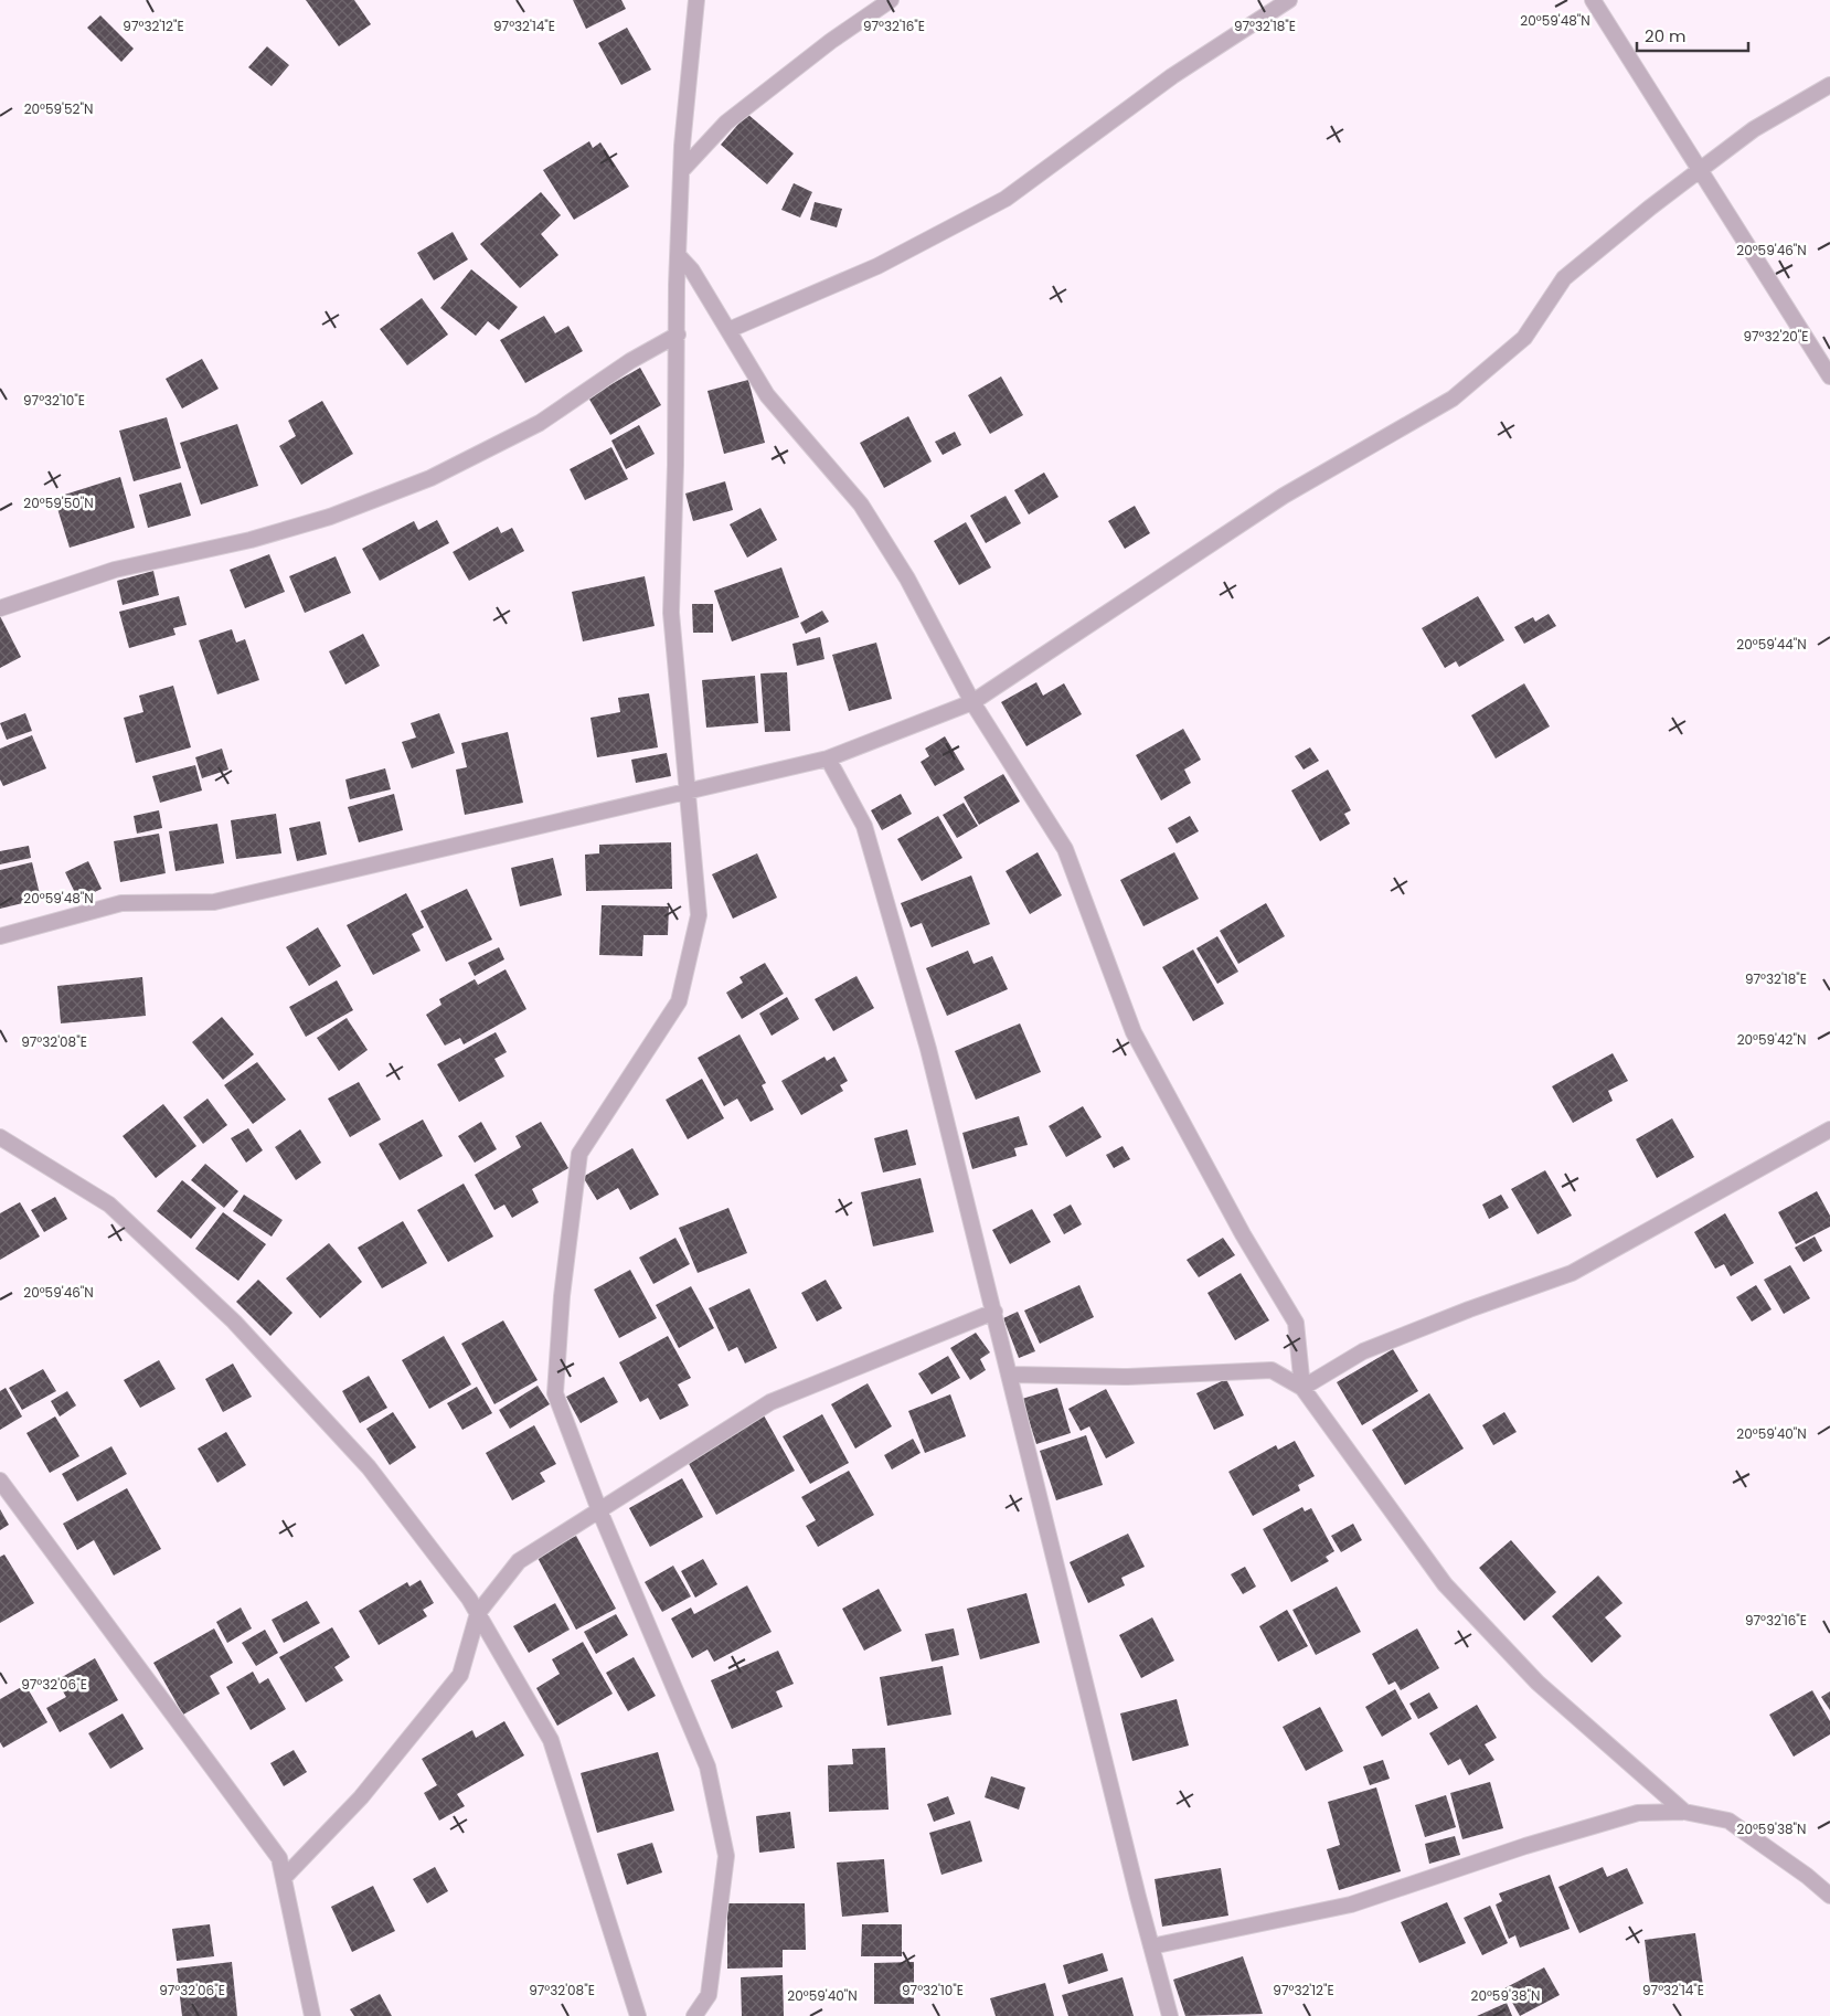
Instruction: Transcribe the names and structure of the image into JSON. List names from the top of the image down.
{
  "scale_bar": "20 m",
  "coordinates": [
    "20°59'48\"N",
    "97°32'12\"E",
    "97°32'14\"E",
    "97°32'16\"E",
    "97°32'18\"E",
    "20°59'52\"N",
    "20°59'46\"N",
    "97°32'20\"E",
    "97°32'10\"E",
    "20°59'50\"N",
    "20°59'44\"N",
    "20°59'42\"N",
    "97°32'08\"E",
    "20°59'40\"N",
    "97°32'06\"E",
    "20°59'38\"N"
  ]
}
